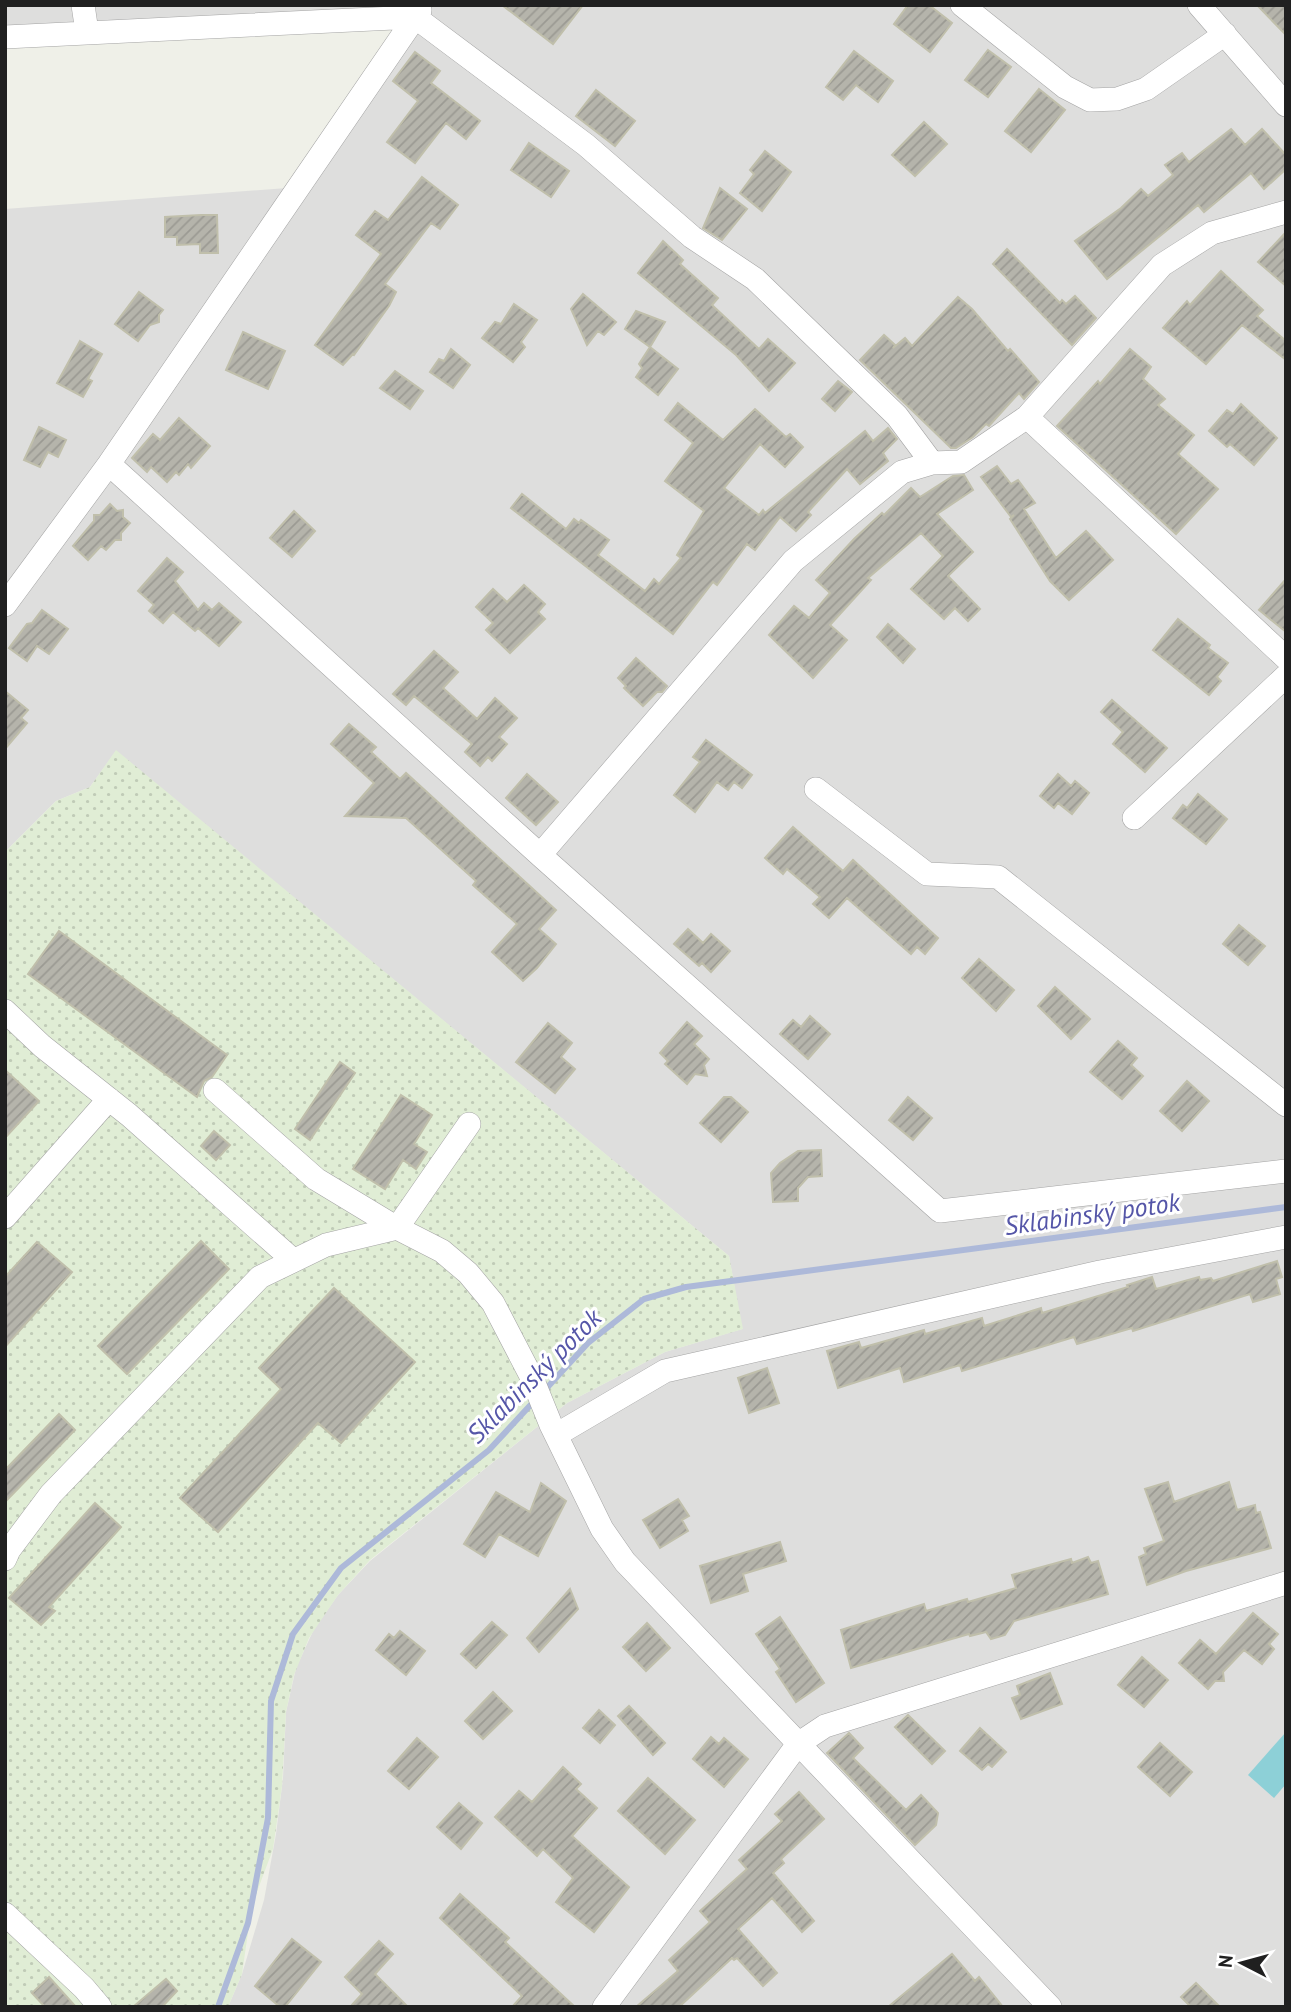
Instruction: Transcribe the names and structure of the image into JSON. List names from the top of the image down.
{
  "water": ["Sklabinský potok"],
  "north": "left"
}
